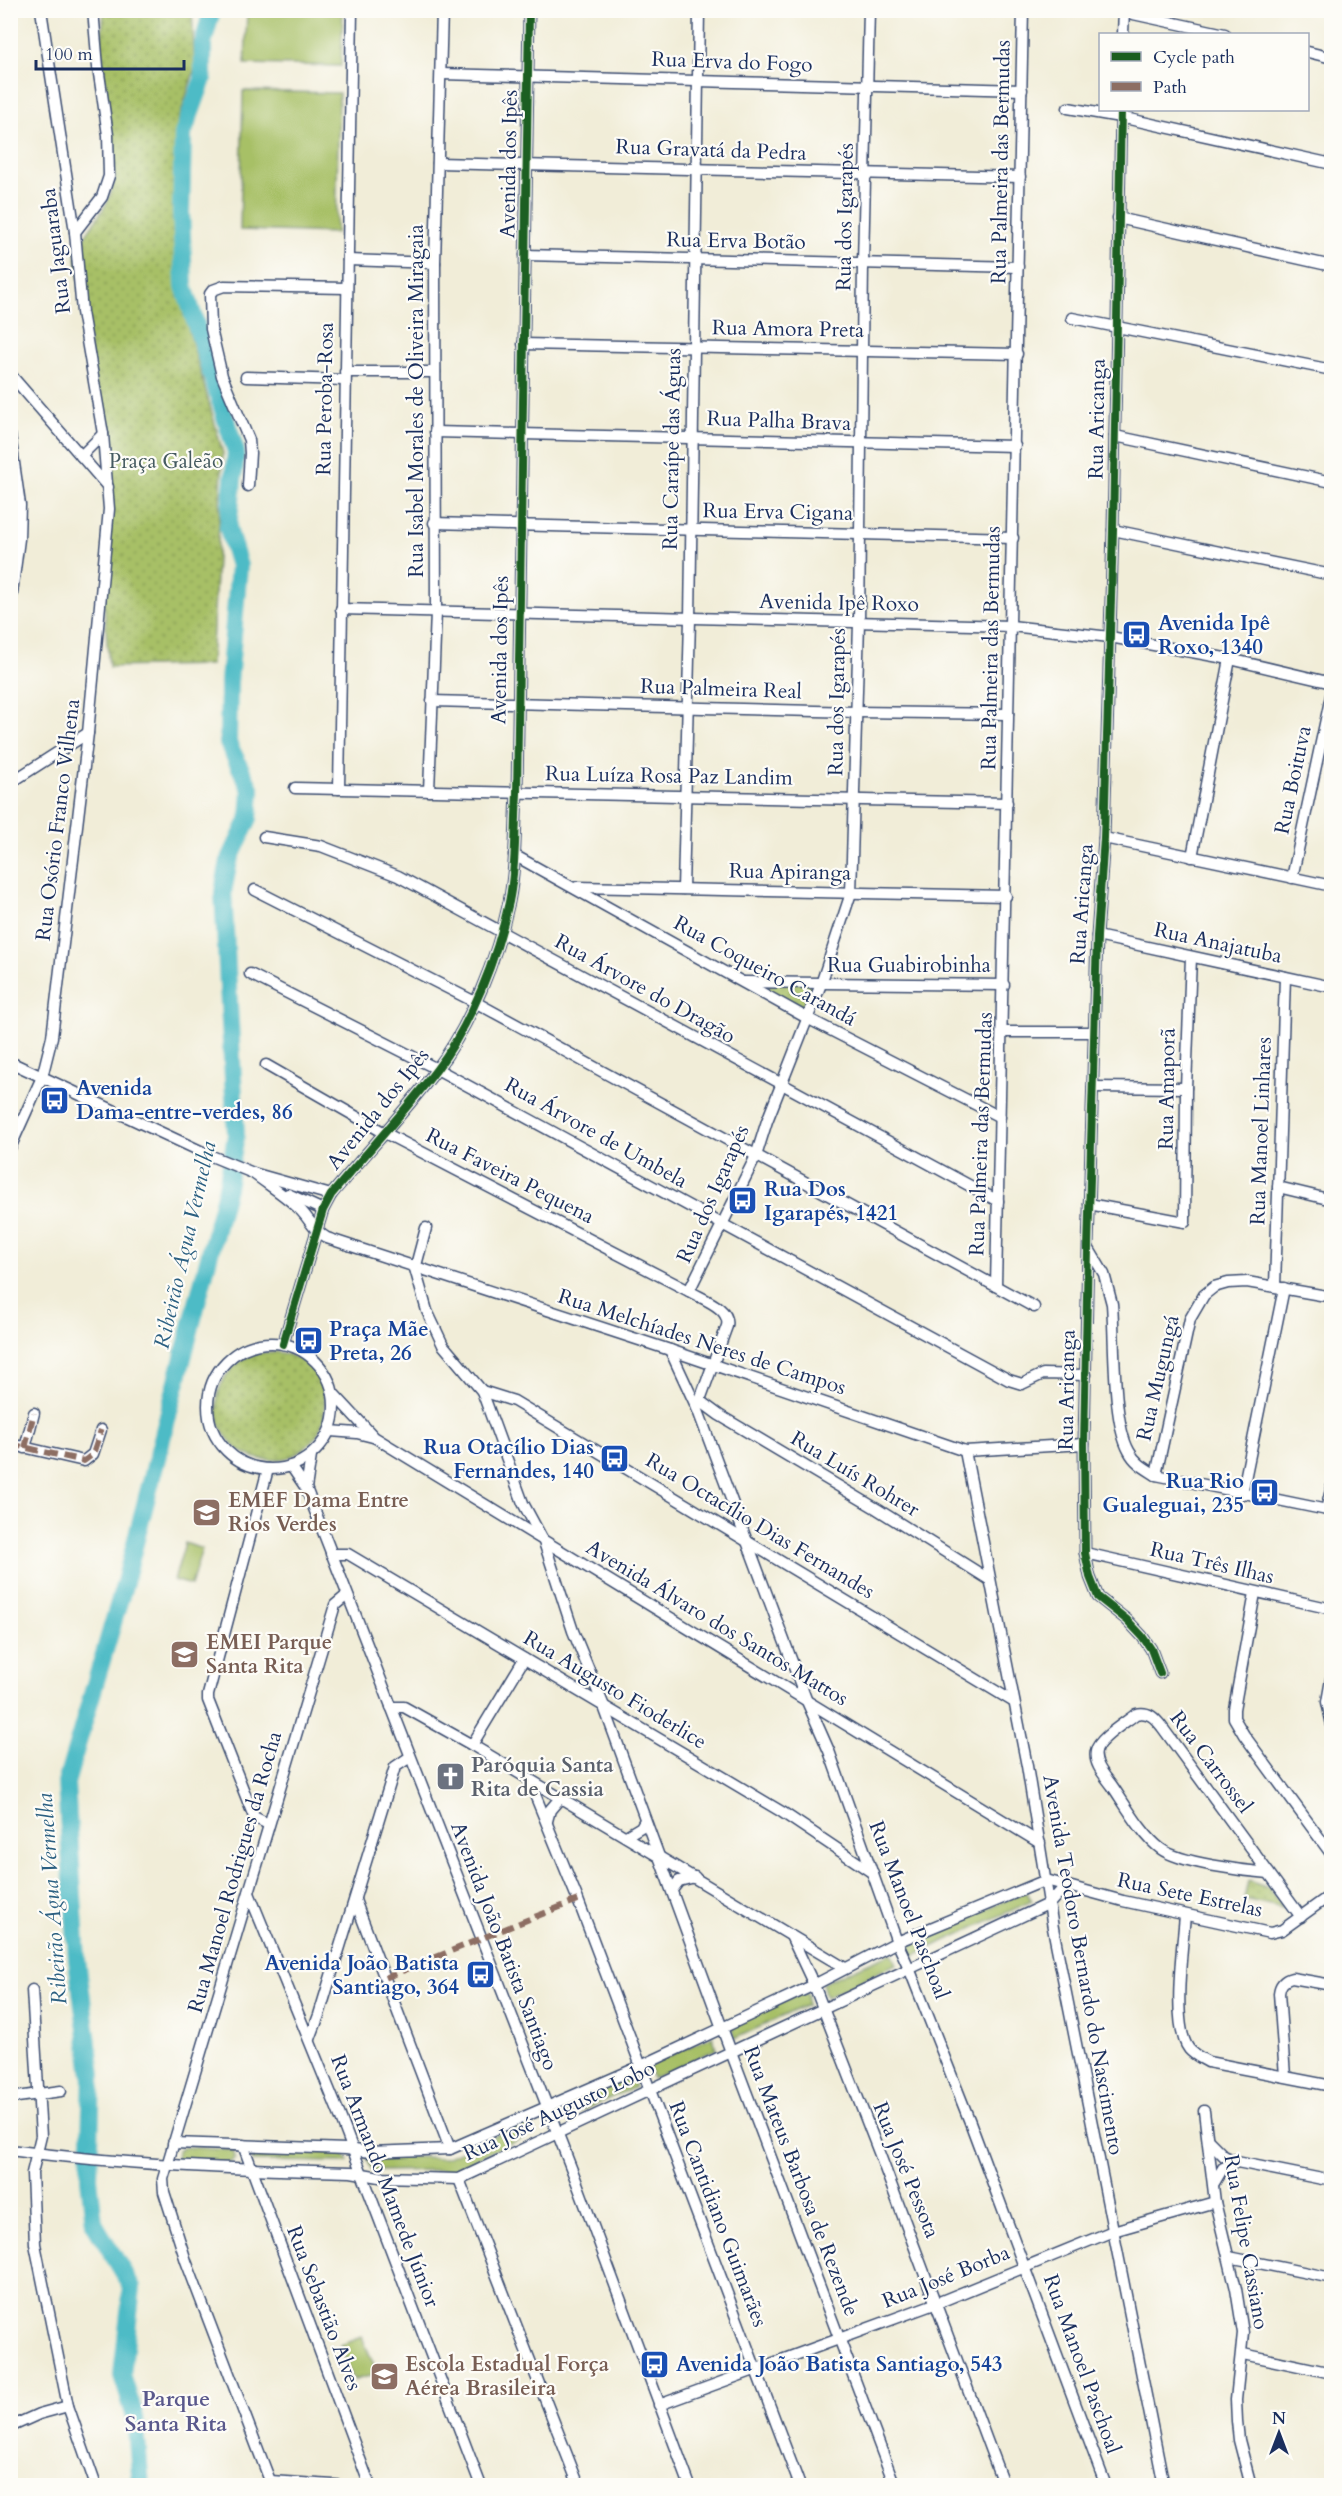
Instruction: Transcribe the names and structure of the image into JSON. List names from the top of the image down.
{
  "streets": {
    "street": [
      "Rua Erva do Fogo",
      "Rua Gravatá da Pedra",
      "Rua Palmeira das Bermudas",
      "Avenida dos Ipês",
      "Rua dos Igarapés",
      "Rua Erva Botão",
      "Rua Jaguaraba",
      "Rua Amora Preta",
      "Rua Peroba-Rosa",
      "Rua Isabel Morales de Oliveira Miragaia",
      "Rua Aricanga",
      "Rua Palha Brava",
      "Rua Caraípe das Águas",
      "Rua Erva Cigana",
      "Avenida Ipê Roxo",
      "Rua Palmeira Real",
      "Rua Luíza Rosa Paz Landim",
      "Rua Boituva",
      "Rua Osório Franco Vilhena",
      "Rua Apiranga",
      "Rua Anajatuba",
      "Rua Guabirobinha",
      "Rua Coqueiro Carandá",
      "Rua Árvore do Dragão",
      "Rua Amaporã",
      "Rua Manoel Linhares",
      "Rua Árvore de Umbela",
      "Rua Faveira Pequena",
      "Rua Melchíades Neres de Campos",
      "Rua Mugungá",
      "Rua Luís Rohrer",
      "Rua Octacílio Dias Fernandes",
      "Rua Três Ilhas",
      "Avenida Álvaro dos Santos Mattos",
      "Rua Augusto Fioderlice",
      "Rua Carrossel",
      "Rua Manoel Rodrigues da Rocha",
      "Rua Sete Estrelas",
      "Rua Manoel Paschoal",
      "Avenida João Batista Santiago",
      "Avenida Teodoro Bernardo do Nascimento",
      "Rua José Augusto Lobo",
      "Rua José Pessota",
      "Rua Armando Mamede Júnior",
      "Rua Mateus Barbosa de Rezende",
      "Rua Cantidiano Guimarães",
      "Rua Felipe Cassiano",
      "Rua José Borba",
      "Rua Sebastião Alves"
    ]
  },
  "crossings": [
    ["Rua Erva do Fogo", "Rua Palmeira das Bermudas"],
    ["Rua Erva do Fogo", "Avenida dos Ipês"],
    ["Rua Erva do Fogo", "Rua dos Igarapés"],
    ["Rua Erva do Fogo", "Rua Isabel Morales de Oliveira Miragaia"],
    ["Rua Erva do Fogo", "Rua Caraípe das Águas"],
    ["Rua Gravatá da Pedra", "Rua Palmeira das Bermudas"],
    ["Rua Gravatá da Pedra", "Avenida dos Ipês"],
    ["Rua Gravatá da Pedra", "Rua dos Igarapés"],
    ["Rua Gravatá da Pedra", "Rua Isabel Morales de Oliveira Miragaia"],
    ["Rua Gravatá da Pedra", "Rua Caraípe das Águas"],
    ["Rua Palmeira das Bermudas", "Rua Erva Botão"],
    ["Rua Palmeira das Bermudas", "Rua Amora Preta"],
    ["Rua Palmeira das Bermudas", "Rua Palha Brava"],
    ["Rua Palmeira das Bermudas", "Rua Erva Cigana"],
    ["Rua Palmeira das Bermudas", "Avenida Ipê Roxo"],
    ["Rua Palmeira das Bermudas", "Rua Palmeira Real"],
    ["Rua Palmeira das Bermudas", "Rua Luíza Rosa Paz Landim"],
    ["Rua Palmeira das Bermudas", "Rua Apiranga"],
    ["Rua Palmeira das Bermudas", "Rua Guabirobinha"],
    ["Rua Palmeira das Bermudas", "Rua Coqueiro Carandá"],
    ["Rua Palmeira das Bermudas", "Rua Árvore do Dragão"],
    ["Avenida dos Ipês", "Rua Erva Botão"],
    ["Avenida dos Ipês", "Rua Amora Preta"],
    ["Avenida dos Ipês", "Rua Palha Brava"],
    ["Avenida dos Ipês", "Rua Erva Cigana"],
    ["Avenida dos Ipês", "Avenida Ipê Roxo"],
    ["Avenida dos Ipês", "Rua Palmeira Real"],
    ["Avenida dos Ipês", "Rua Luíza Rosa Paz Landim"],
    ["Avenida dos Ipês", "Rua Coqueiro Carandá"],
    ["Avenida dos Ipês", "Rua Árvore do Dragão"],
    ["Avenida dos Ipês", "Rua Árvore de Umbela"],
    ["Avenida dos Ipês", "Rua Faveira Pequena"],
    ["Avenida dos Ipês", "Rua Melchíades Neres de Campos"],
    ["Avenida dos Ipês", "Avenida Álvaro dos Santos Mattos"],
    ["Avenida dos Ipês", "Avenida João Batista Santiago"],
    ["Rua dos Igarapés", "Rua Erva Botão"],
    ["Rua dos Igarapés", "Rua Amora Preta"],
    ["Rua dos Igarapés", "Rua Palha Brava"],
    ["Rua dos Igarapés", "Rua Erva Cigana"],
    ["Rua dos Igarapés", "Avenida Ipê Roxo"],
    ["Rua dos Igarapés", "Rua Palmeira Real"],
    ["Rua dos Igarapés", "Rua Luíza Rosa Paz Landim"],
    ["Rua dos Igarapés", "Rua Apiranga"],
    ["Rua dos Igarapés", "Rua Guabirobinha"],
    ["Rua dos Igarapés", "Rua Coqueiro Carandá"],
    ["Rua dos Igarapés", "Rua Árvore do Dragão"],
    ["Rua dos Igarapés", "Rua Árvore de Umbela"],
    ["Rua dos Igarapés", "Rua Faveira Pequena"],
    ["Rua Erva Botão", "Rua Caraípe das Águas"],
    ["Rua Jaguaraba", "Rua Osório Franco Vilhena"],
    ["Rua Amora Preta", "Rua Caraípe das Águas"],
    ["Rua Peroba-Rosa", "Avenida Ipê Roxo"],
    ["Rua Peroba-Rosa", "Rua Luíza Rosa Paz Landim"],
    ["Rua Isabel Morales de Oliveira Miragaia", "Rua Palha Brava"],
    ["Rua Isabel Morales de Oliveira Miragaia", "Rua Erva Cigana"],
    ["Rua Isabel Morales de Oliveira Miragaia", "Avenida Ipê Roxo"],
    ["Rua Isabel Morales de Oliveira Miragaia", "Rua Palmeira Real"],
    ["Rua Isabel Morales de Oliveira Miragaia", "Rua Luíza Rosa Paz Landim"],
    ["Rua Aricanga", "Avenida Ipê Roxo"],
    ["Rua Aricanga", "Rua Anajatuba"],
    ["Rua Aricanga", "Rua Amaporã"],
    ["Rua Aricanga", "Rua Árvore de Umbela"],
    ["Rua Aricanga", "Rua Melchíades Neres de Campos"],
    ["Rua Aricanga", "Rua Três Ilhas"],
    ["Rua Palha Brava", "Rua Caraípe das Águas"],
    ["Rua Caraípe das Águas", "Rua Erva Cigana"],
    ["Rua Caraípe das Águas", "Avenida Ipê Roxo"],
    ["Rua Caraípe das Águas", "Rua Palmeira Real"],
    ["Rua Caraípe das Águas", "Rua Luíza Rosa Paz Landim"],
    ["Rua Caraípe das Águas", "Rua Apiranga"],
    ["Rua Apiranga", "Rua Coqueiro Carandá"],
    ["Rua Anajatuba", "Rua Amaporã"],
    ["Rua Anajatuba", "Rua Manoel Linhares"],
    ["Rua Guabirobinha", "Rua Coqueiro Carandá"],
    ["Rua Manoel Linhares", "Rua Mugungá"],
    ["Rua Faveira Pequena", "Rua Melchíades Neres de Campos"],
    ["Rua Melchíades Neres de Campos", "Rua Manoel Paschoal"],
    ["Rua Melchíades Neres de Campos", "Avenida Teodoro Bernardo do Nascimento"],
    ["Rua Melchíades Neres de Campos", "Rua Mateus Barbosa de Rezende"],
    ["Rua Luís Rohrer", "Rua Manoel Paschoal"],
    ["Rua Luís Rohrer", "Avenida Teodoro Bernardo do Nascimento"],
    ["Rua Octacílio Dias Fernandes", "Rua Manoel Paschoal"],
    ["Rua Octacílio Dias Fernandes", "Avenida Teodoro Bernardo do Nascimento"],
    ["Rua Octacílio Dias Fernandes", "Rua Mateus Barbosa de Rezende"],
    ["Avenida Álvaro dos Santos Mattos", "Rua Manoel Paschoal"],
    ["Avenida Álvaro dos Santos Mattos", "Avenida João Batista Santiago"],
    ["Avenida Álvaro dos Santos Mattos", "Avenida Teodoro Bernardo do Nascimento"],
    ["Avenida Álvaro dos Santos Mattos", "Rua Mateus Barbosa de Rezende"],
    ["Rua Augusto Fioderlice", "Rua Manoel Paschoal"],
    ["Rua Augusto Fioderlice", "Avenida João Batista Santiago"],
    ["Rua Augusto Fioderlice", "Rua Mateus Barbosa de Rezende"],
    ["Rua Carrossel", "Rua Sete Estrelas"],
    ["Rua Manoel Rodrigues da Rocha", "Avenida João Batista Santiago"],
    ["Rua Manoel Rodrigues da Rocha", "Rua José Augusto Lobo"],
    ["Rua Manoel Rodrigues da Rocha", "Rua Armando Mamede Júnior"],
    ["Rua Sete Estrelas", "Avenida Teodoro Bernardo do Nascimento"],
    ["Rua Sete Estrelas", "Rua José Augusto Lobo"],
    ["Rua Manoel Paschoal", "Rua José Augusto Lobo"],
    ["Rua Manoel Paschoal", "Rua José Borba"],
    ["Avenida João Batista Santiago", "Rua José Augusto Lobo"],
    ["Avenida João Batista Santiago", "Rua José Borba"],
    ["Avenida Teodoro Bernardo do Nascimento", "Rua José Augusto Lobo"],
    ["Avenida Teodoro Bernardo do Nascimento", "Rua José Borba"],
    ["Rua José Augusto Lobo", "Rua José Pessota"],
    ["Rua José Augusto Lobo", "Rua Armando Mamede Júnior"],
    ["Rua José Augusto Lobo", "Rua Mateus Barbosa de Rezende"],
    ["Rua José Augusto Lobo", "Rua Cantidiano Guimarães"],
    ["Rua José Augusto Lobo", "Rua Sebastião Alves"],
    ["Rua José Pessota", "Rua José Borba"],
    ["Rua Mateus Barbosa de Rezende", "Rua José Borba"],
    ["Rua Cantidiano Guimarães", "Rua José Borba"],
    ["Rua Felipe Cassiano", "Rua José Borba"]
  ],
  "districts": ["Parque Santa Rita"],
  "water": ["Ribeirão Água Vermelha"],
  "parks": ["Praça Galeão"],
  "places": {
    "bus stop": [
      "Avenida Ipê Roxo, 1340",
      "Avenida Dama-entre-verdes, 86",
      "Rua Dos Igarapés, 1421",
      "Praça Mãe Preta, 26",
      "Rua Otacílio Dias Fernandes, 140",
      "Rua Rio Gualeguai, 235",
      "Avenida João Batista Santiago, 364",
      "Avenida João Batista Santiago, 543"
    ],
    "school or university": ["EMEF Dama Entre Rios Verdes", "EMEI Parque Santa Rita", "Escola Estadual Força Aérea Brasileira"],
    "church": ["Paróquia Santa Rita de Cassia"]
  },
  "legend": ["Cycle path", "Path"],
  "scale_bar": "100 m",
  "north": "top"
}
